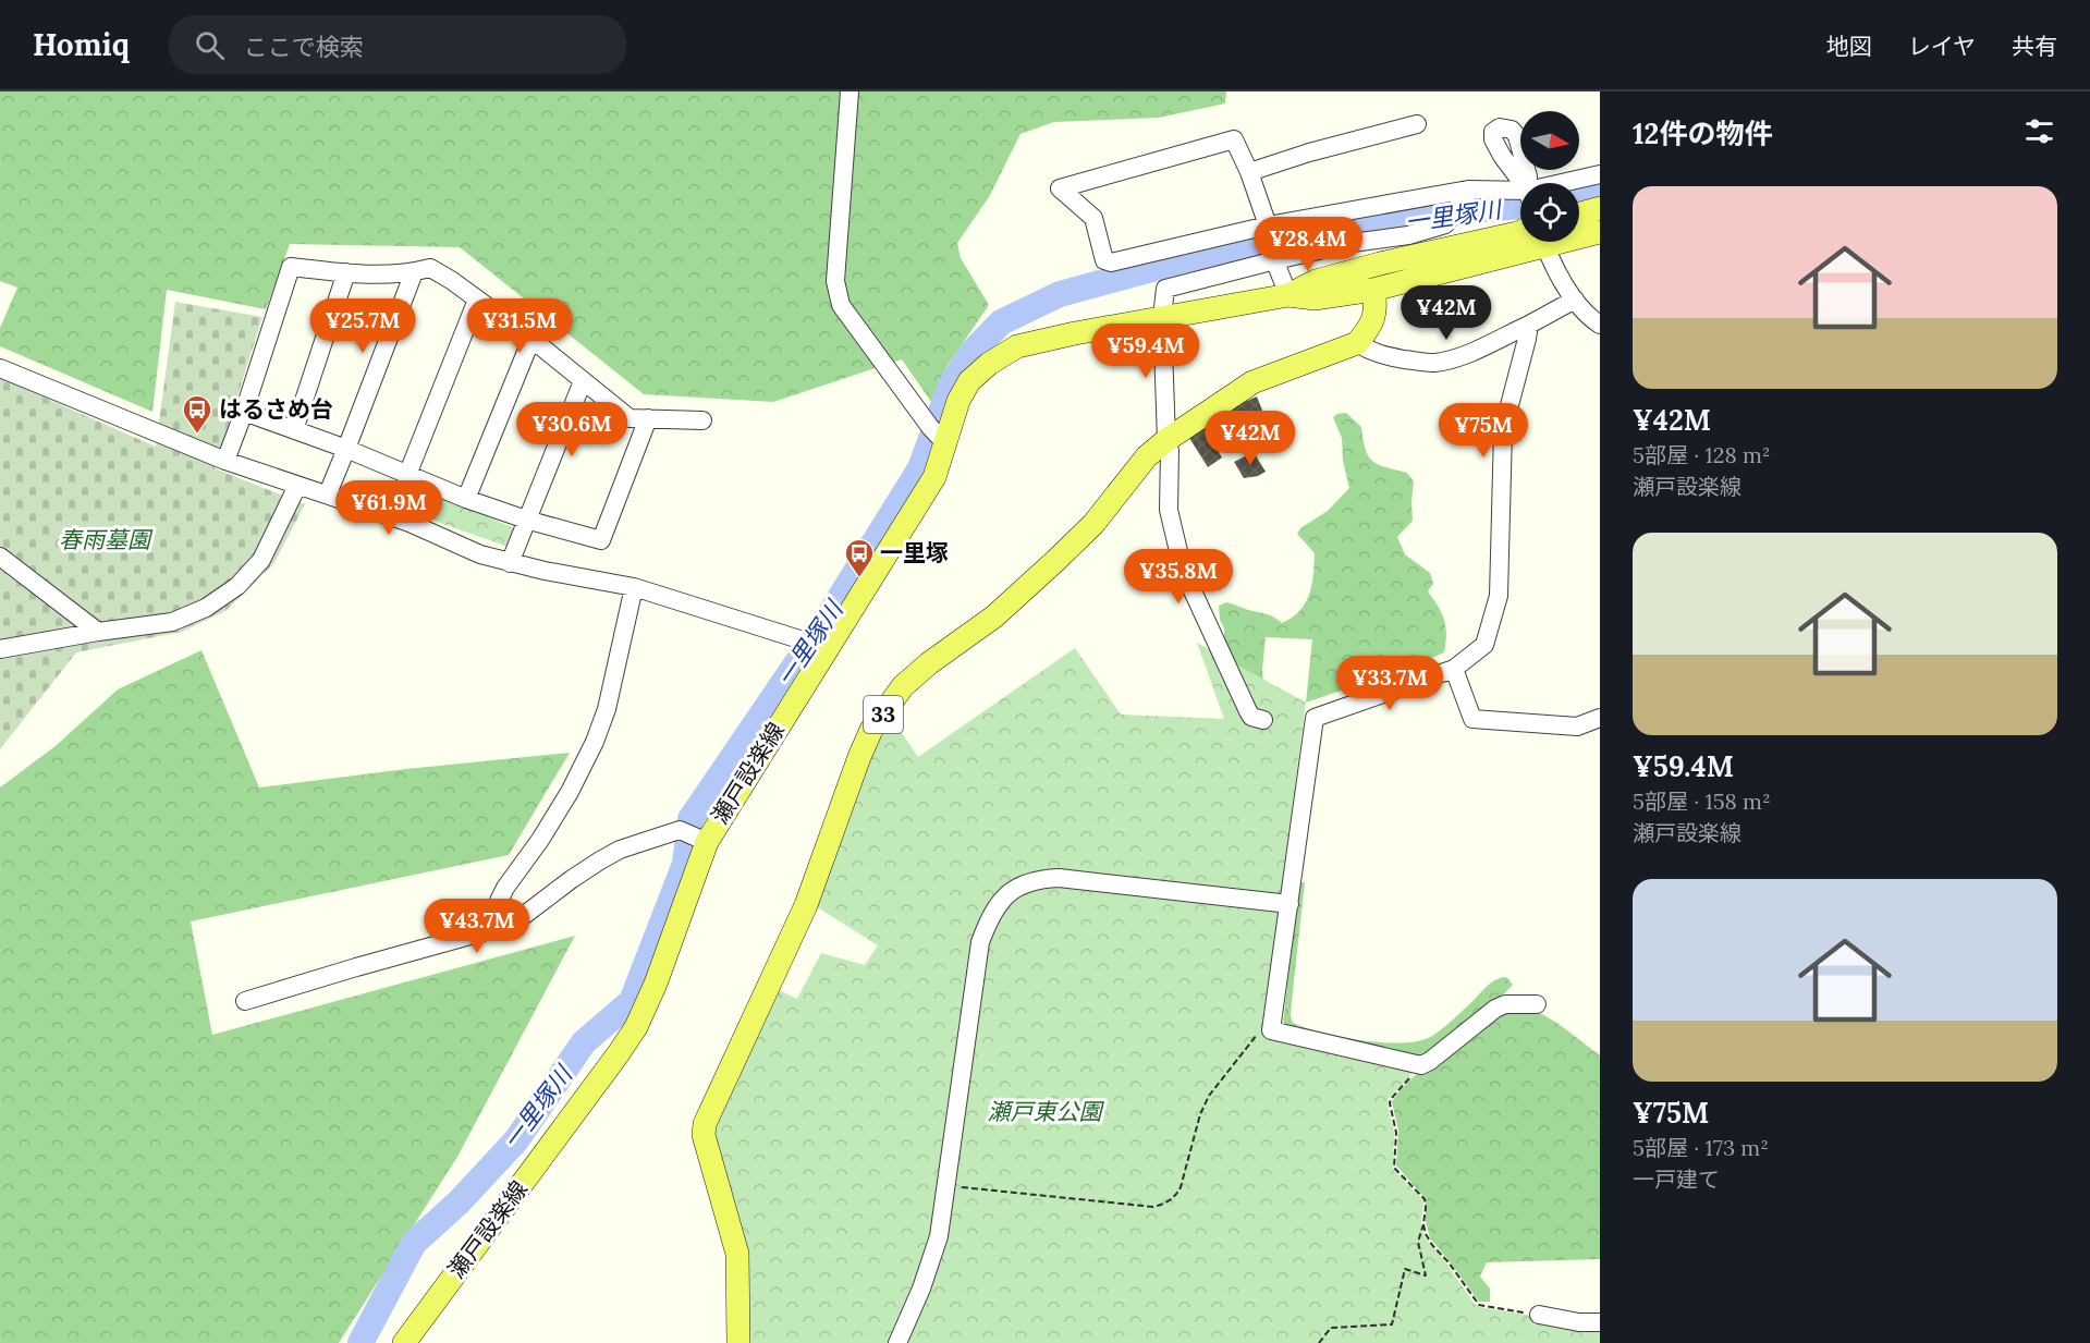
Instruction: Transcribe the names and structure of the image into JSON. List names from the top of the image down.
{
  "streets": {
    "main road": ["33", "瀬戸設楽線"]
  },
  "water": ["一里塚川"],
  "parks": ["春雨墓園", "瀬戸東公園"],
  "places": {
    "bus stop": ["はるさめ台", "一里塚"]
  },
  "north": "right",
  "page": {
    "header": "Homiq",
    "search": "ここで検索",
    "nav": ["地図", "レイヤ", "共有"],
    "heading": "12件の物件",
    "list": [
      {
        "name": "¥42M",
        "note": "5部屋 · 128 m² · 瀬戸設楽線"
      },
      {
        "name": "¥59.4M",
        "note": "5部屋 · 158 m² · 瀬戸設楽線"
      },
      {
        "name": "¥75M",
        "note": "5部屋 · 173 m² · 一戸建て"
      }
    ],
    "price": [
      "¥28.4M",
      "¥42M",
      "¥25.7M",
      "¥31.5M",
      "¥59.4M",
      "¥30.6M",
      "¥75M",
      "¥42M",
      "¥61.9M",
      "¥35.8M",
      "¥33.7M",
      "¥43.7M"
    ]
  }
}
